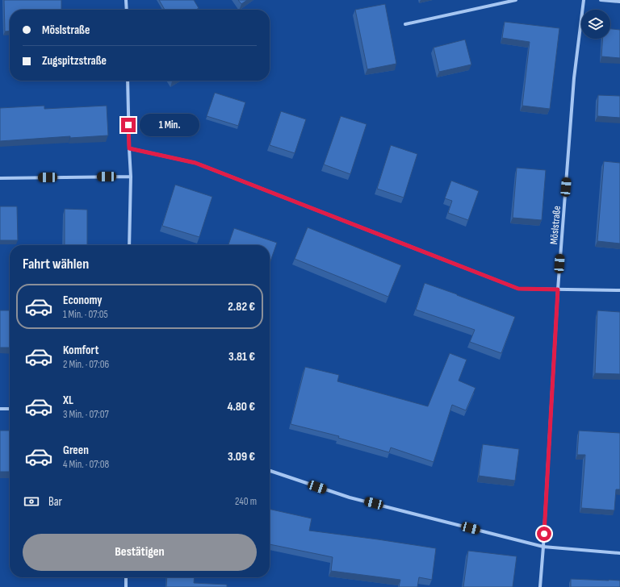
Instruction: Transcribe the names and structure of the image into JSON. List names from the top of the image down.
{
  "streets": {
    "street": ["Möslstraße"]
  },
  "page": {
    "banner": ["Möslstraße", "Zugspitzstraße"],
    "bubble": "1 Min.",
    "heading": "Fahrt wählen",
    "list": [
      {
        "name": "Economy",
        "note": "1 Min. · 07:05",
        "value": "2.82 €"
      },
      {
        "name": "Komfort",
        "note": "2 Min. · 07:06",
        "value": "3.81 €"
      },
      {
        "name": "XL",
        "note": "3 Min. · 07:07",
        "value": "4.80 €"
      },
      {
        "name": "Green",
        "note": "4 Min. · 07:08",
        "value": "3.09 €"
      }
    ],
    "pay": ["Bar", "240 m"],
    "buttons": "Bestätigen"
  }
}
